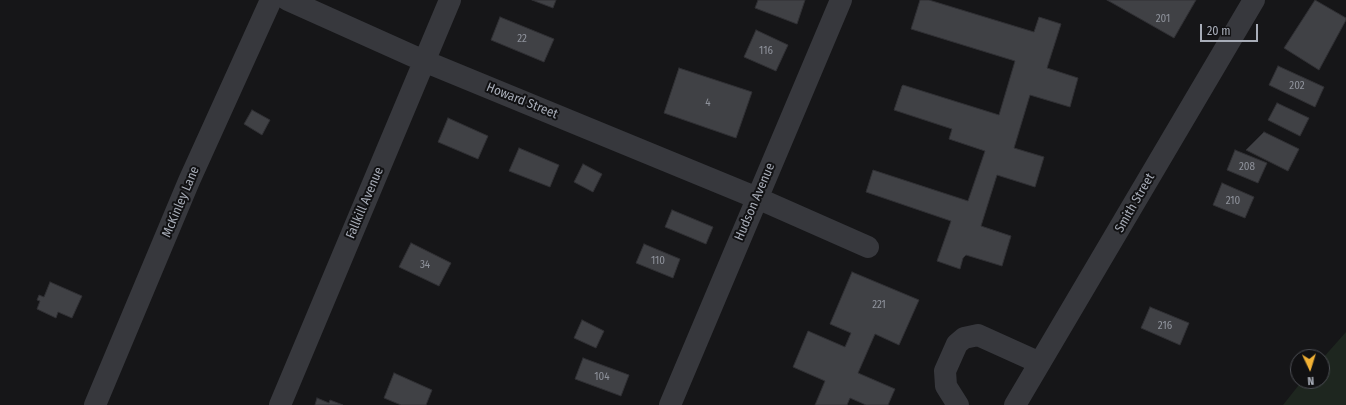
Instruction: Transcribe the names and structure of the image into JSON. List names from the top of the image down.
{
  "streets": {
    "street": [
      "Howard Street",
      "McKinley Lane",
      "Hudson Avenue",
      "Fallkill Avenue",
      "Smith Street"
    ]
  },
  "crossings": [
    ["Howard Street", "Hudson Avenue"],
    ["Howard Street", "Fallkill Avenue"]
  ],
  "house_numbers": [
    "201",
    "22",
    "116",
    "202",
    "4",
    "208",
    "210",
    "110",
    "34",
    "221",
    "216",
    "104"
  ],
  "scale_bar": "20 m",
  "north": "bottom"
}
